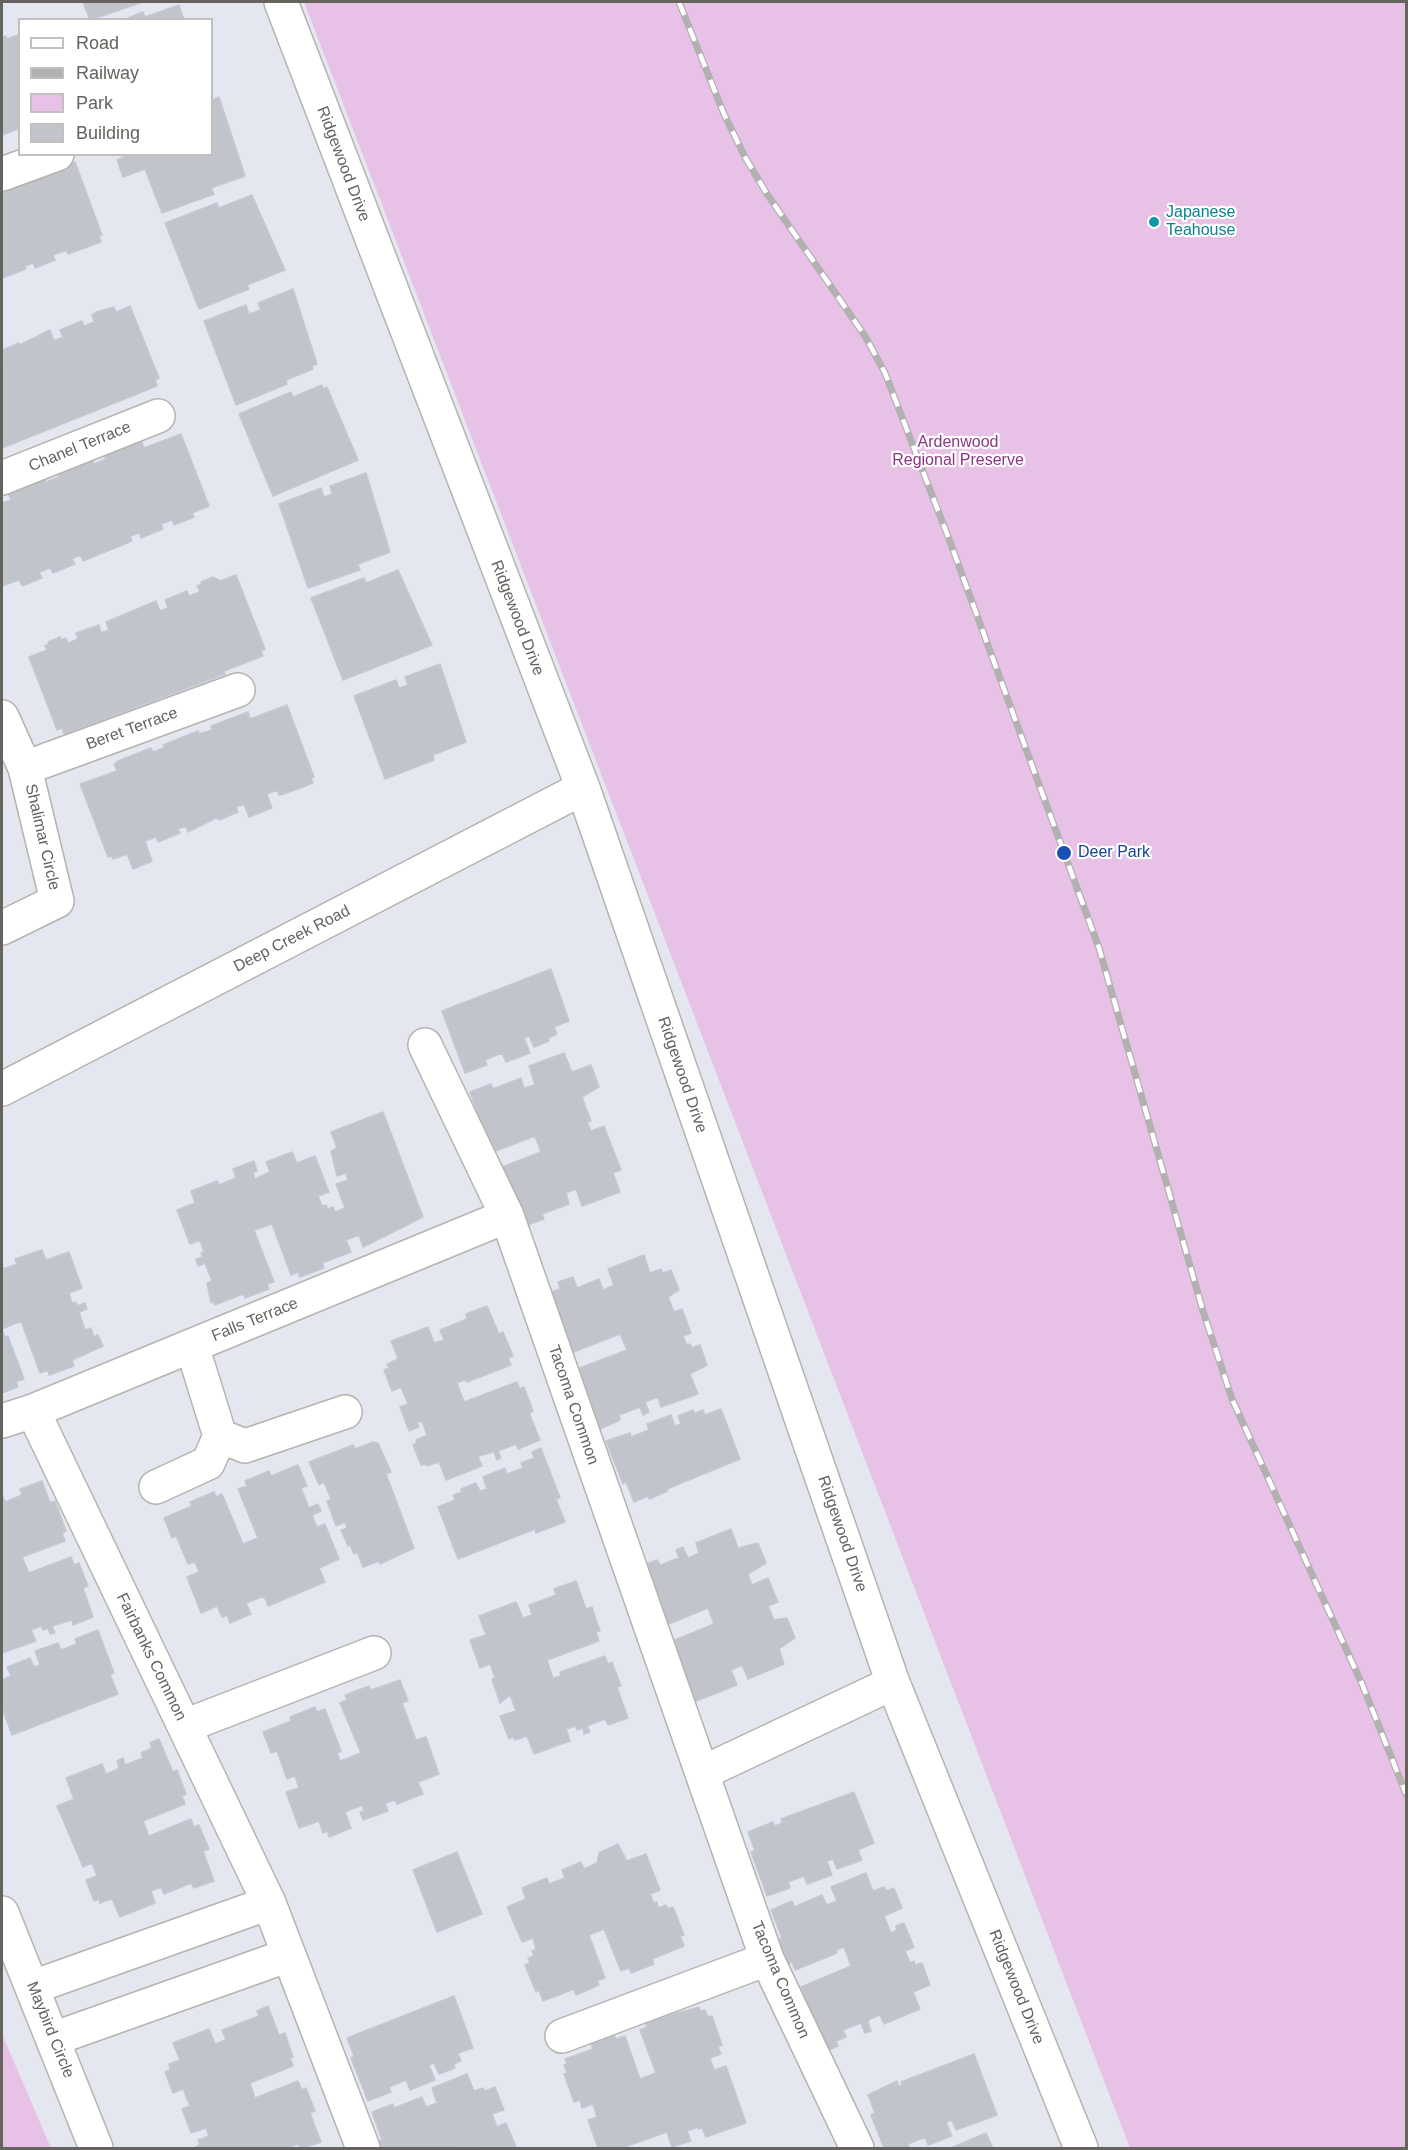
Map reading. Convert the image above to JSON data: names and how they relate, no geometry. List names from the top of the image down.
{
  "streets": {
    "street": [
      "Ridgewood Drive",
      "Chanel Terrace",
      "Beret Terrace",
      "Shalimar Circle",
      "Deep Creek Road",
      "Falls Terrace",
      "Tacoma Common",
      "Fairbanks Common",
      "Maybird Circle"
    ]
  },
  "crossings": [
    ["Ridgewood Drive", "Deep Creek Road"],
    ["Beret Terrace", "Shalimar Circle"],
    ["Falls Terrace", "Tacoma Common"],
    ["Falls Terrace", "Fairbanks Common"]
  ],
  "parks": ["Ardenwood Regional Preserve"],
  "places": ["Japanese Teahouse", "Deer Park"],
  "legend": [
    "Road",
    "Railway",
    "Park",
    "Building"
  ]
}
